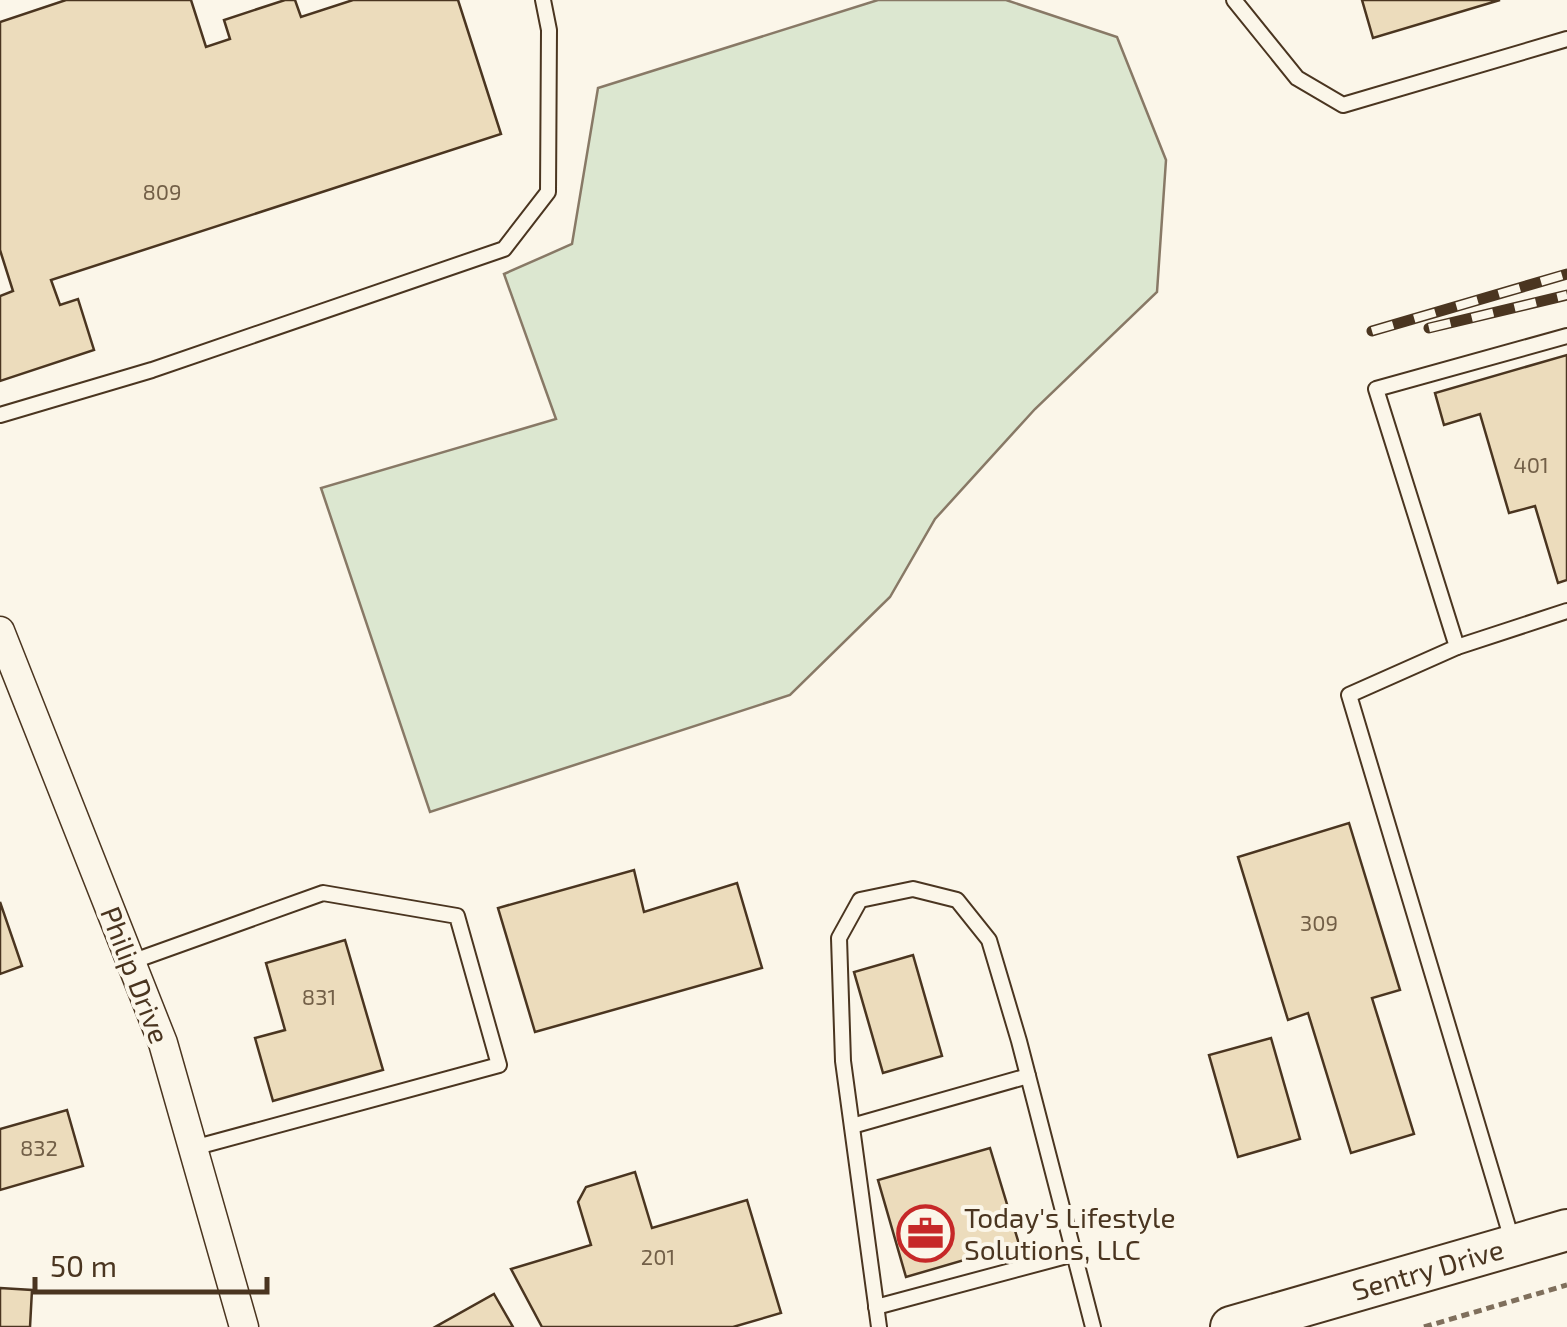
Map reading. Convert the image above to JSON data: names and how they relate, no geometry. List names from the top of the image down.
{
  "streets": {
    "street": ["Philip Drive", "Sentry Drive"]
  },
  "places": {
    "office": ["Today's Lifestyle Solutions, LLC"]
  },
  "house_numbers": [
    "809",
    "401",
    "309",
    "831",
    "832",
    "201"
  ],
  "scale_bar": "50 m"
}
